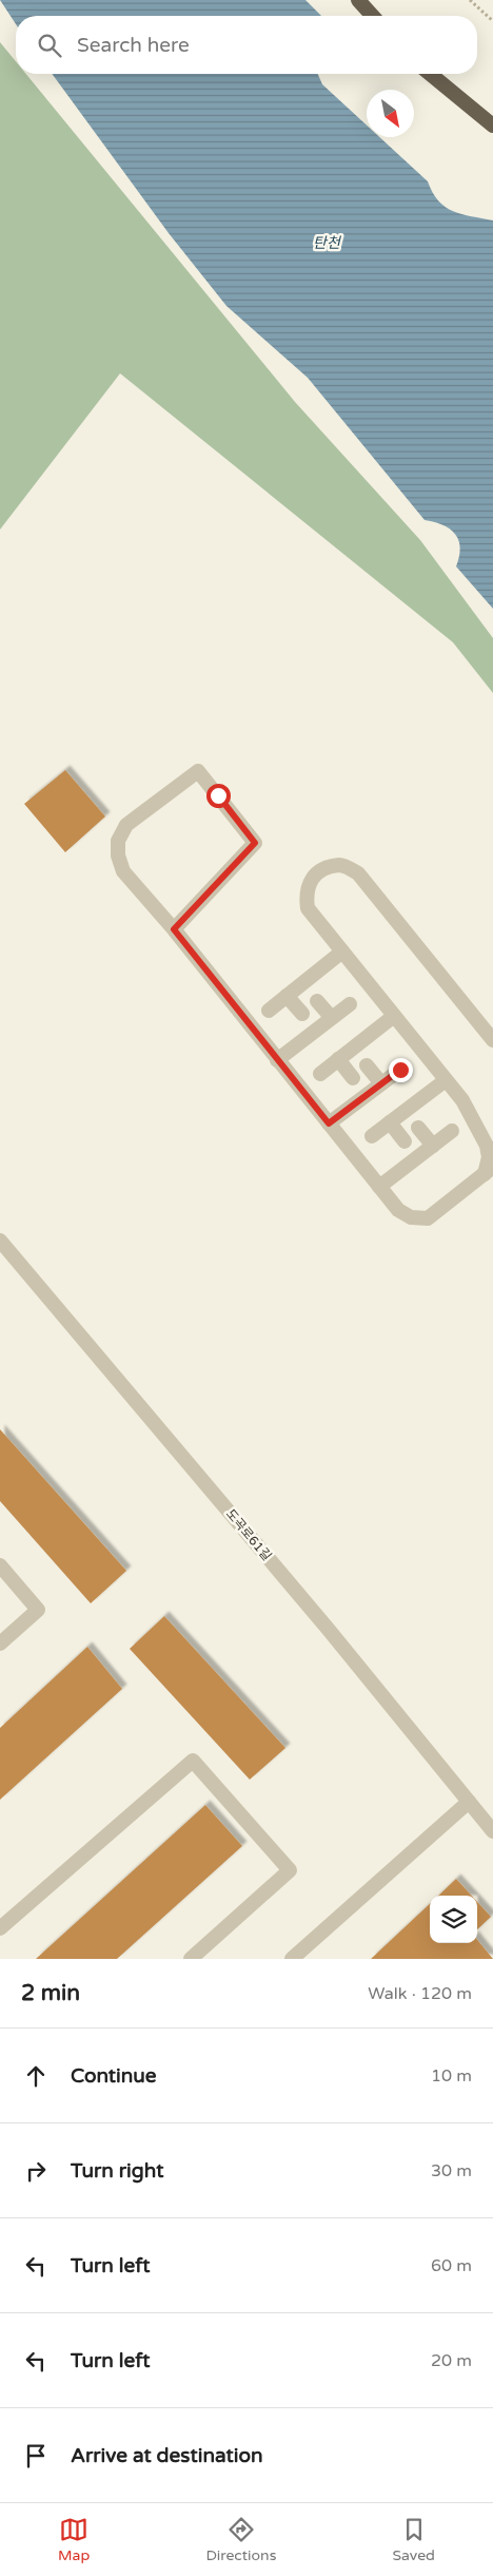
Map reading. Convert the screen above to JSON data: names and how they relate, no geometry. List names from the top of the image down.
{
  "streets": {
    "street": ["도곡로61길"]
  },
  "water": ["탄천"],
  "north": "bottom right",
  "page": {
    "search": "Search here",
    "heading": ["2 min", "Walk · 120 m"],
    "list": [
      ["Continue", "10 m"],
      ["Turn right", "30 m"],
      ["Turn left", "60 m"],
      ["Turn left", "20 m"],
      "Arrive at destination"
    ],
    "nav": ["Map", "Directions", "Saved"]
  }
}
